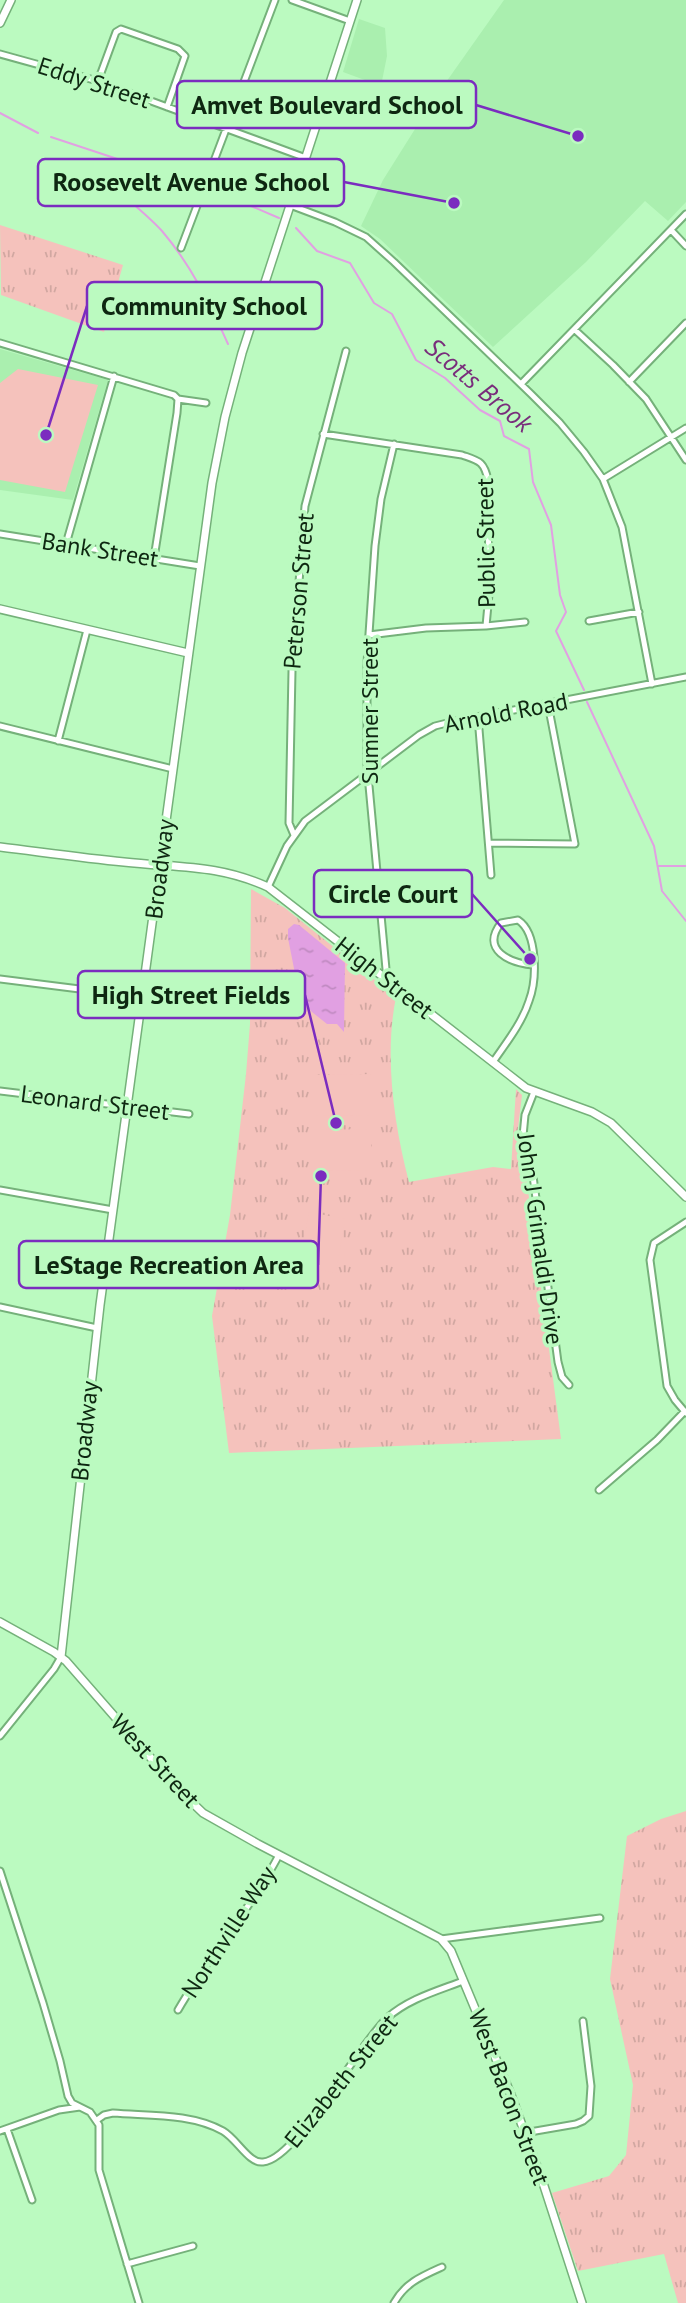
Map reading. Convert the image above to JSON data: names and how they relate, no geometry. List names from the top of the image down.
{
  "streets": {
    "street": [
      "Eddy Street",
      "Public Street",
      "Bank Street",
      "Peterson Street",
      "Sumner Street",
      "Arnold Road",
      "Broadway",
      "High Street",
      "Leonard Street",
      "John J Grimaldi Drive",
      "West Street",
      "Northville Way",
      "Elizabeth Street",
      "West Bacon Street"
    ]
  },
  "crossings": [
    ["Eddy Street", "Broadway"],
    ["Public Street", "Sumner Street"],
    ["Bank Street", "Broadway"],
    ["Peterson Street", "Arnold Road"],
    ["Sumner Street", "Arnold Road"],
    ["Sumner Street", "High Street"],
    ["Arnold Road", "High Street"],
    ["Broadway", "High Street"],
    ["Broadway", "Leonard Street"],
    ["Broadway", "West Street"],
    ["High Street", "John J Grimaldi Drive"],
    ["West Street", "Northville Way"],
    ["West Street", "West Bacon Street"],
    ["Elizabeth Street", "West Bacon Street"]
  ],
  "water": ["Scotts Brook"],
  "places": [
    "Amvet Boulevard School",
    "Roosevelt Avenue School",
    "Community School",
    "Circle Court",
    "High Street Fields",
    "LeStage Recreation Area"
  ]
}
